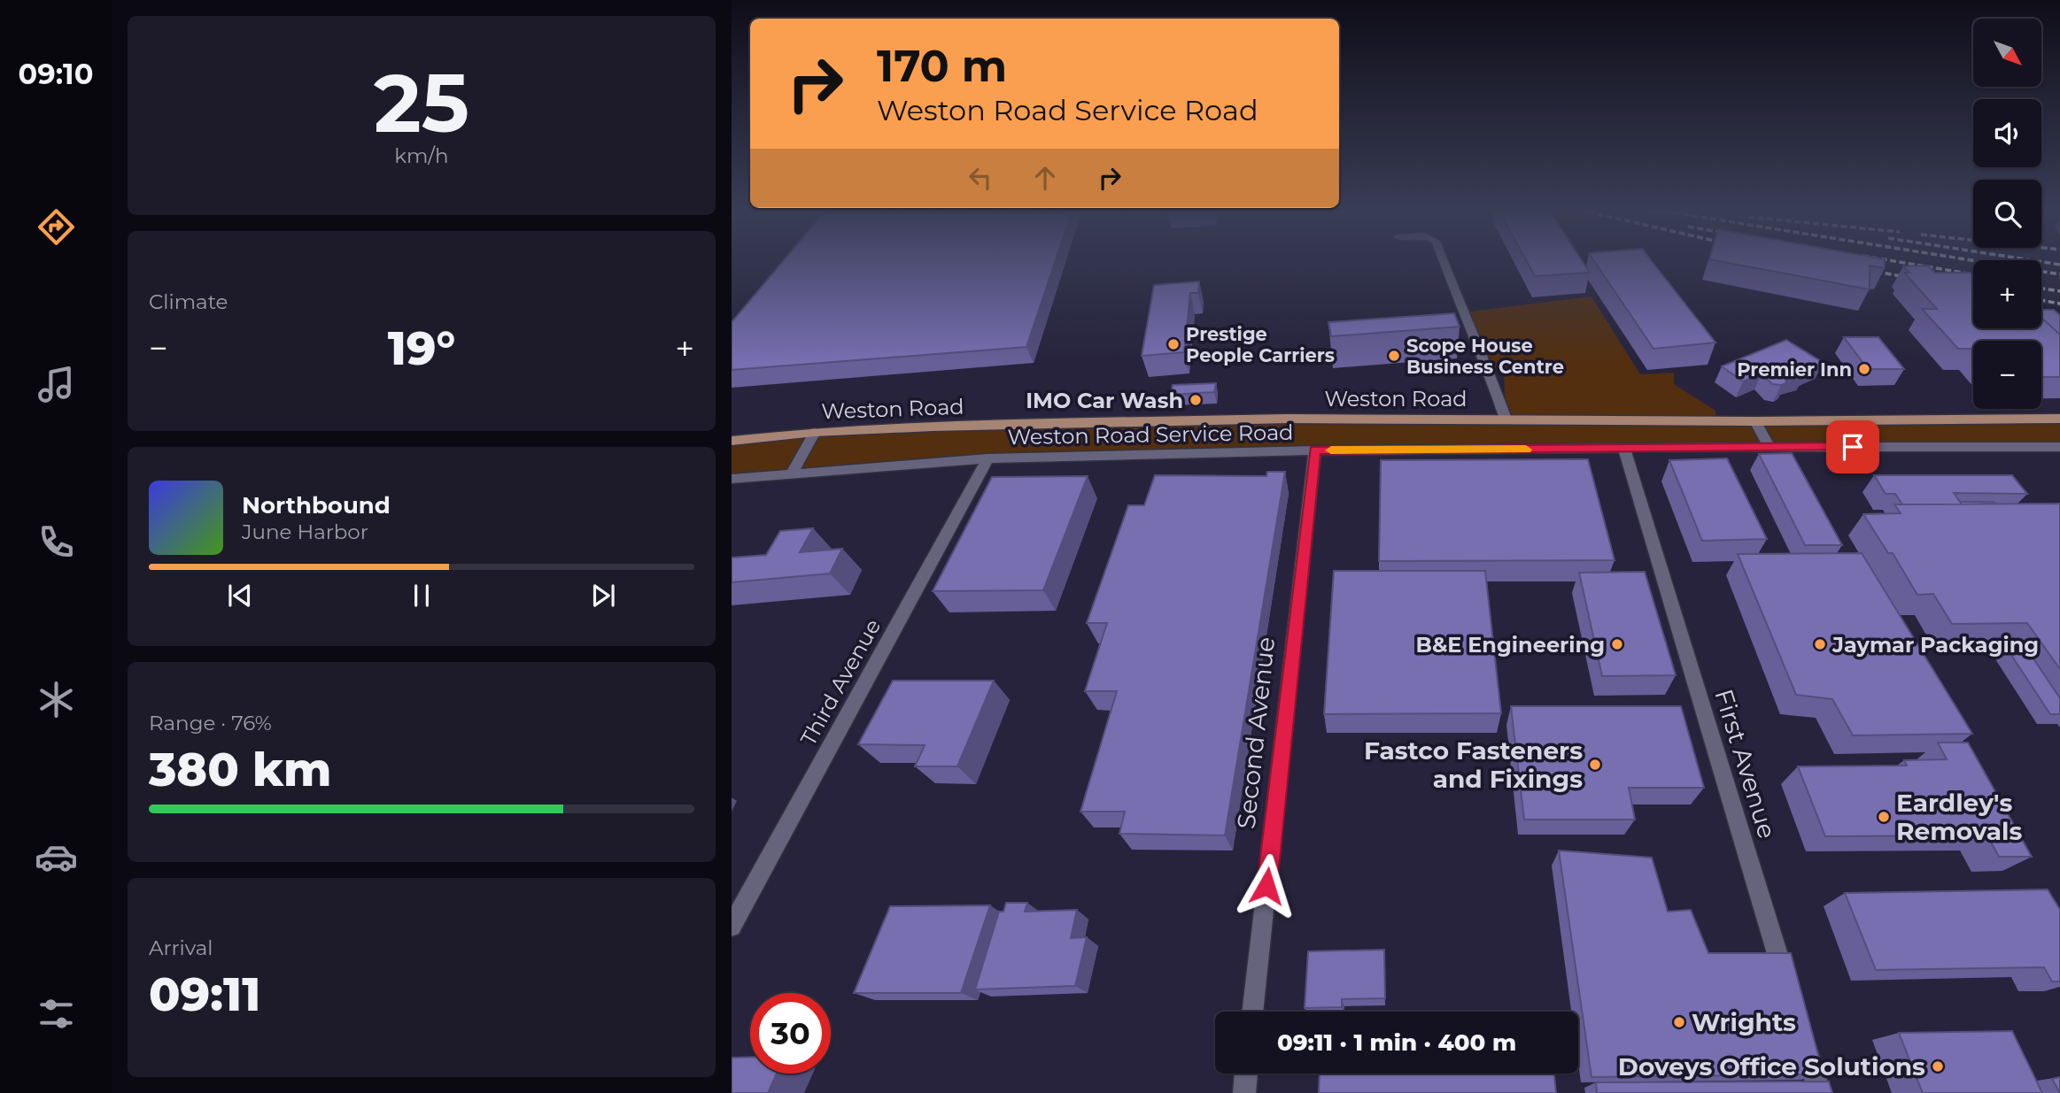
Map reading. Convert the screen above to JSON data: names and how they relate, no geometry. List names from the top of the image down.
{
  "streets": {
    "main road": ["Weston Road"],
    "street": [
      "Weston Road Service Road",
      "Third Avenue",
      "Second Avenue",
      "First Avenue"
    ]
  },
  "crossings": [
    ["Weston Road Service Road", "Third Avenue"],
    ["Weston Road Service Road", "Second Avenue"],
    ["Weston Road Service Road", "First Avenue"]
  ],
  "places": [
    "Prestige People Carriers",
    "Scope House Business Centre",
    "Premier Inn",
    "IMO Car Wash",
    "B&E Engineering",
    "Jaymar Packaging",
    "Fastco Fasteners and Fixings",
    "Eardley's Removals",
    "Wrights",
    "Doveys Office Solutions"
  ],
  "north": "bottom right",
  "page": {
    "tabs": "09:10",
    "tile": [
      ["25", "km/h"],
      "Climate",
      ["Range · 76%", "380 km"],
      ["Arrival", "09:11"]
    ],
    "map_buttons": ["+", "−"],
    "turn": ["170 m", "Weston Road Service Road"],
    "heat": ["−", "19°", "+"],
    "song": ["Northbound", "June Harbor"],
    "limit": "30",
    "trip": "09:11 · 1 min · 400 m"
  }
}
